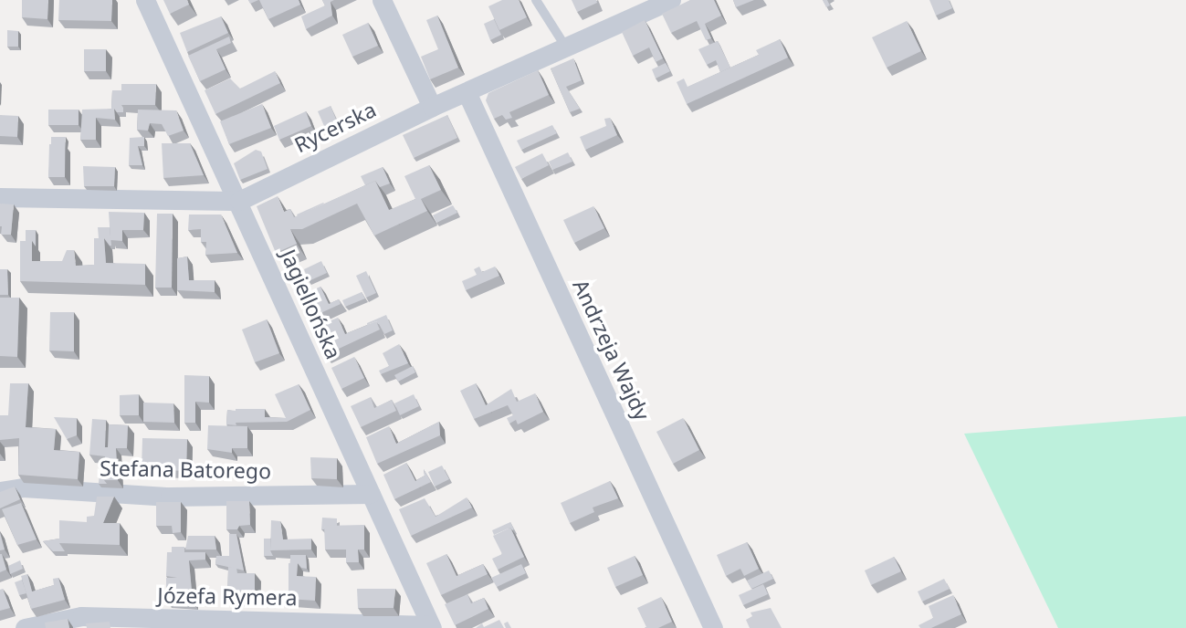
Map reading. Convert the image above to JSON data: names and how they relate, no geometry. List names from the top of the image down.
{
  "streets": {
    "street": [
      "Rycerska",
      "Jagiellońska",
      "Andrzeja Wajdy",
      "Stefana Batorego",
      "Józefa Rymera"
    ]
  },
  "crossings": [
    ["Rycerska", "Jagiellońska"],
    ["Rycerska", "Andrzeja Wajdy"],
    ["Jagiellońska", "Stefana Batorego"],
    ["Jagiellońska", "Józefa Rymera"]
  ]
}
